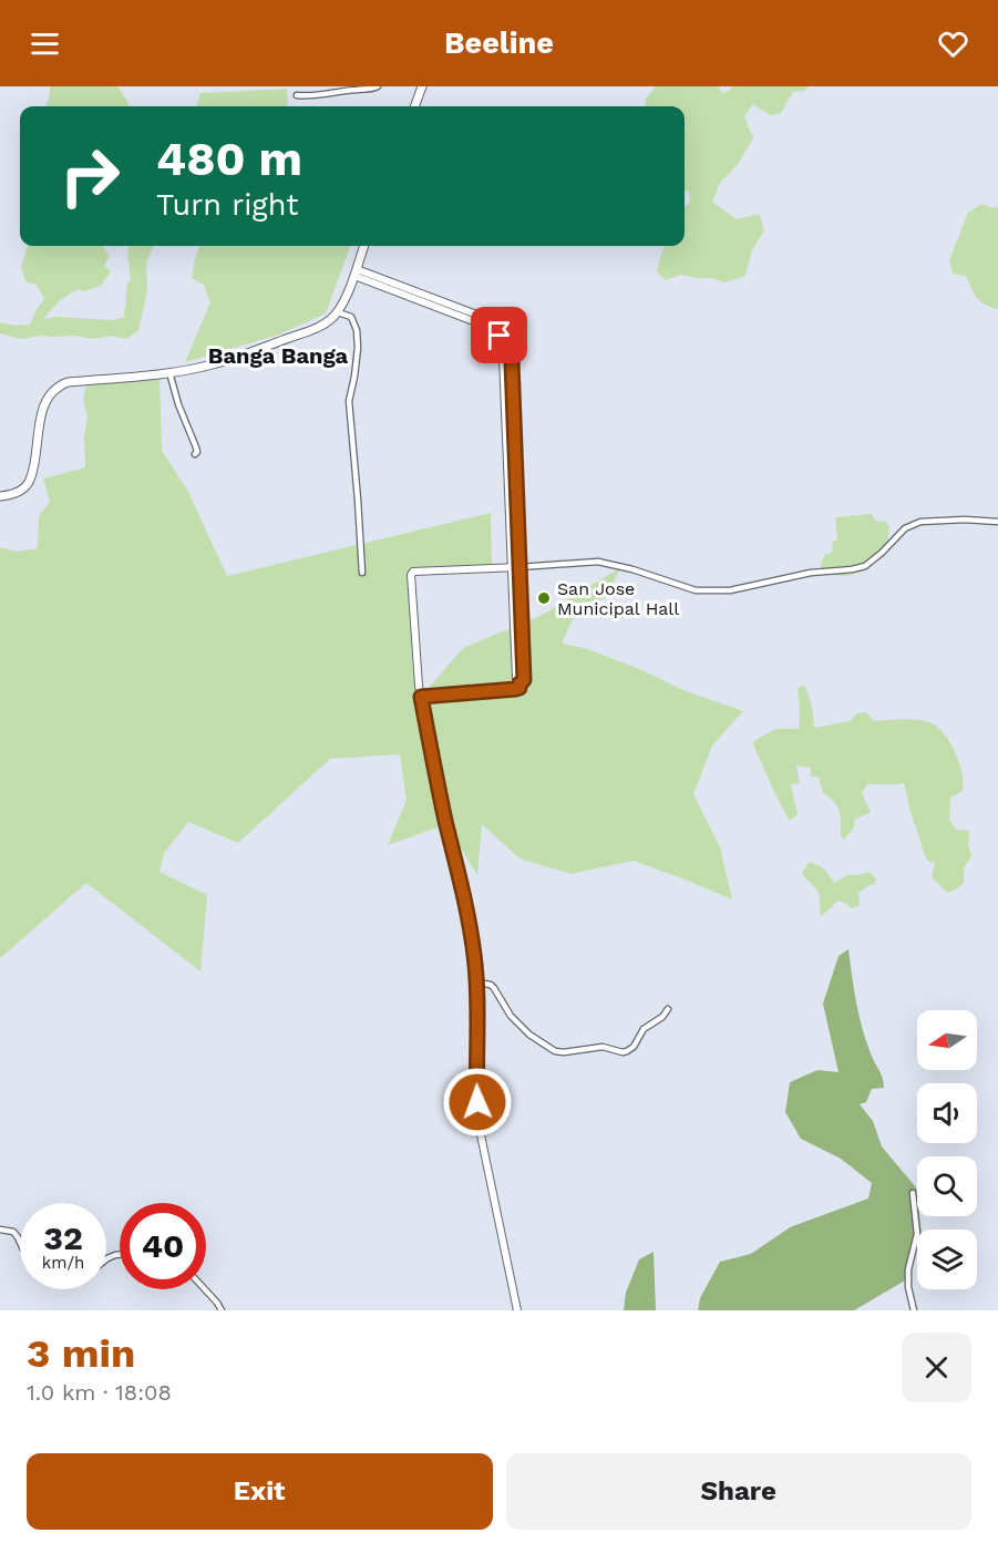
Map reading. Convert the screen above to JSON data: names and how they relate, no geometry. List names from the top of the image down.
{
  "districts": ["Banga Banga"],
  "places": ["San Jose Municipal Hall"],
  "north": "left",
  "page": {
    "header": "Beeline",
    "turn": ["480 m", "Turn right"],
    "speed": "32 km/h",
    "limit": "40",
    "heading": ["3 min", "1.0 km · 18:08"],
    "buttons": ["Exit", "Share"]
  }
}
